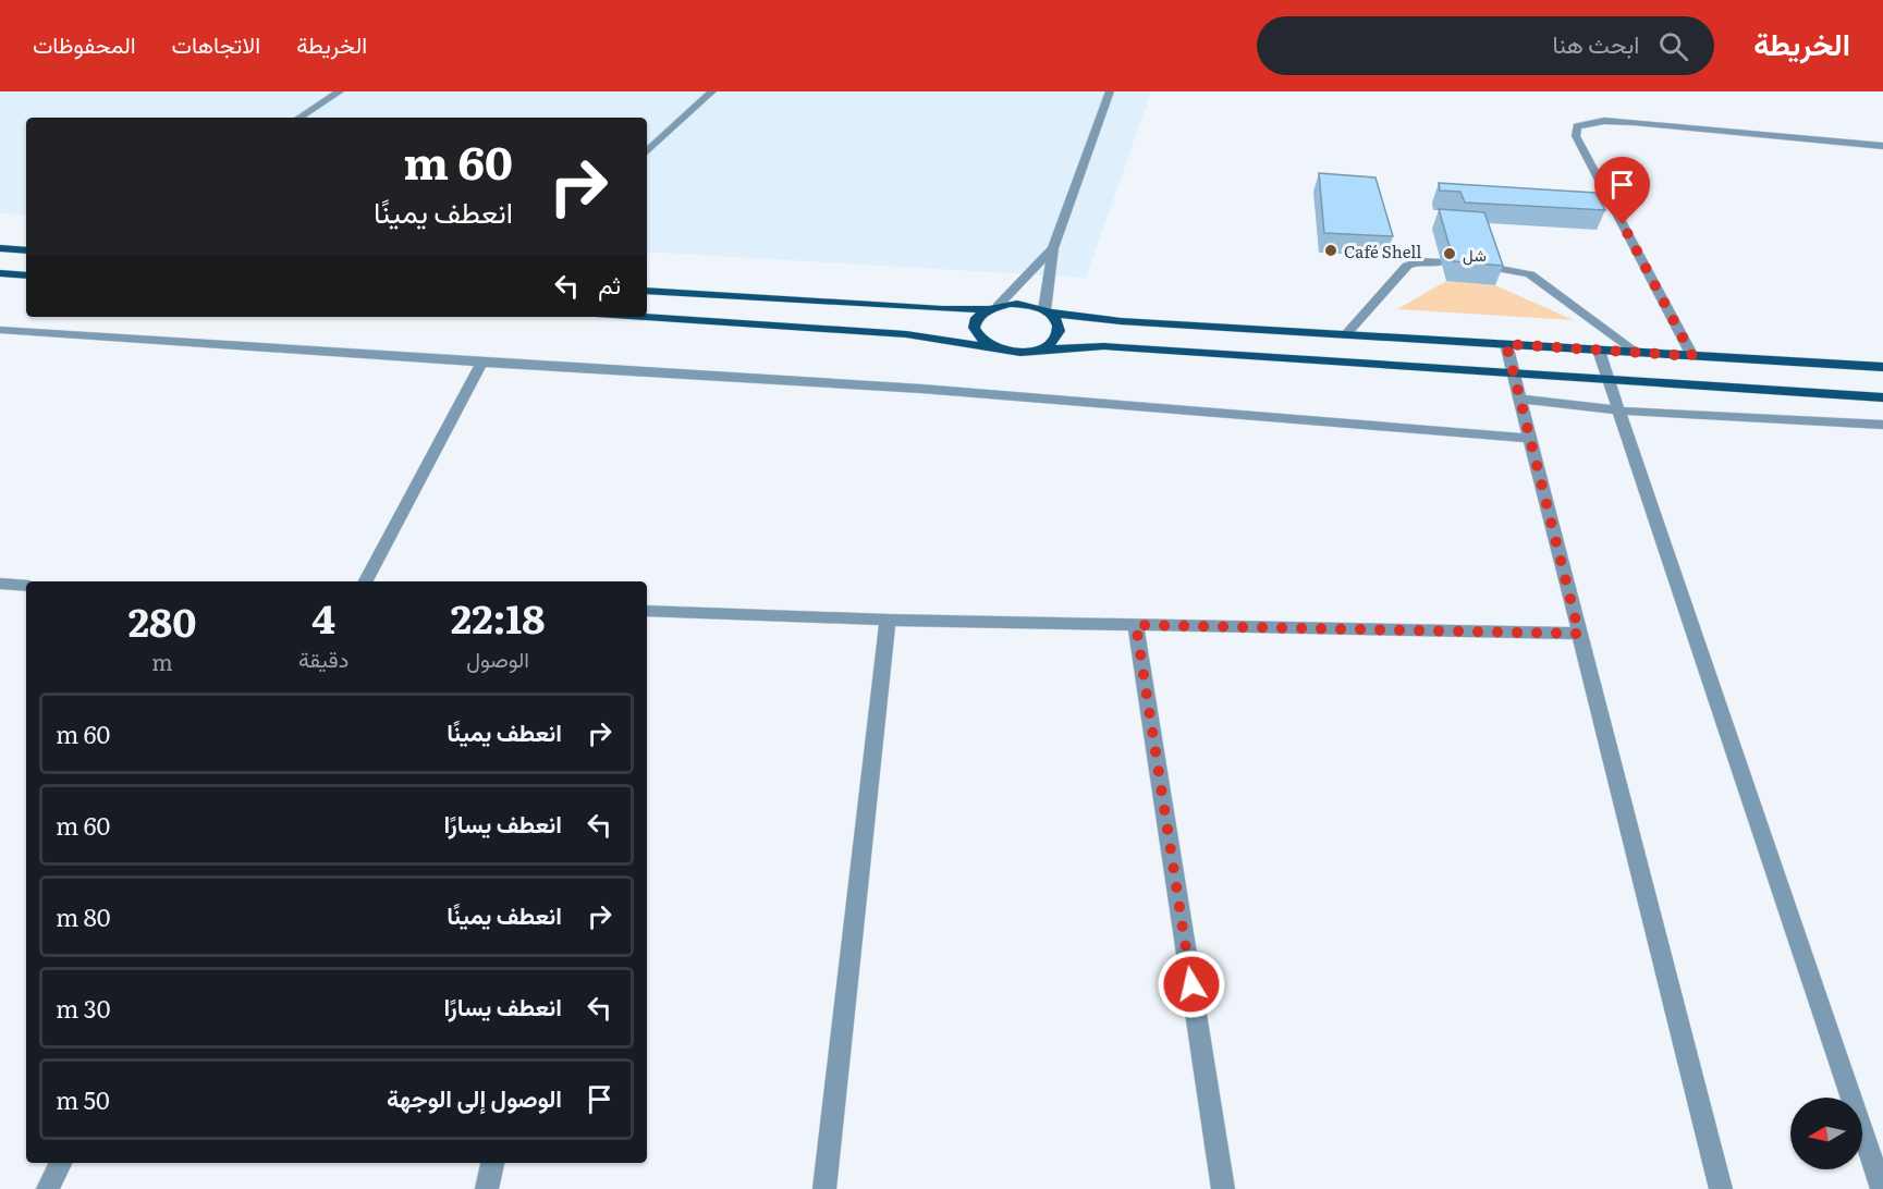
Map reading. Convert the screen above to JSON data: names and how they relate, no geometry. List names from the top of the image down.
{
  "places": ["Café Shell", "شل"],
  "north": "left",
  "page": {
    "header": "الخريطة",
    "search": "ابحث هنا",
    "nav": ["الخريطة", "الاتجاهات", "المحفوظات"],
    "turn": ["60 m", "انعطف يمينًا"],
    "then": "ثم",
    "eta": [
      "22:18",
      "الوصول",
      "4",
      "دقيقة",
      "280",
      "m"
    ],
    "list": [
      {
        "name": "انعطف يمينًا",
        "value": "60 m"
      },
      {
        "name": "انعطف يسارًا",
        "value": "60 m"
      },
      {
        "name": "انعطف يمينًا",
        "value": "80 m"
      },
      {
        "name": "انعطف يسارًا",
        "value": "30 m"
      },
      {
        "name": "الوصول إلى الوجهة",
        "value": "50 m"
      }
    ]
  }
}
